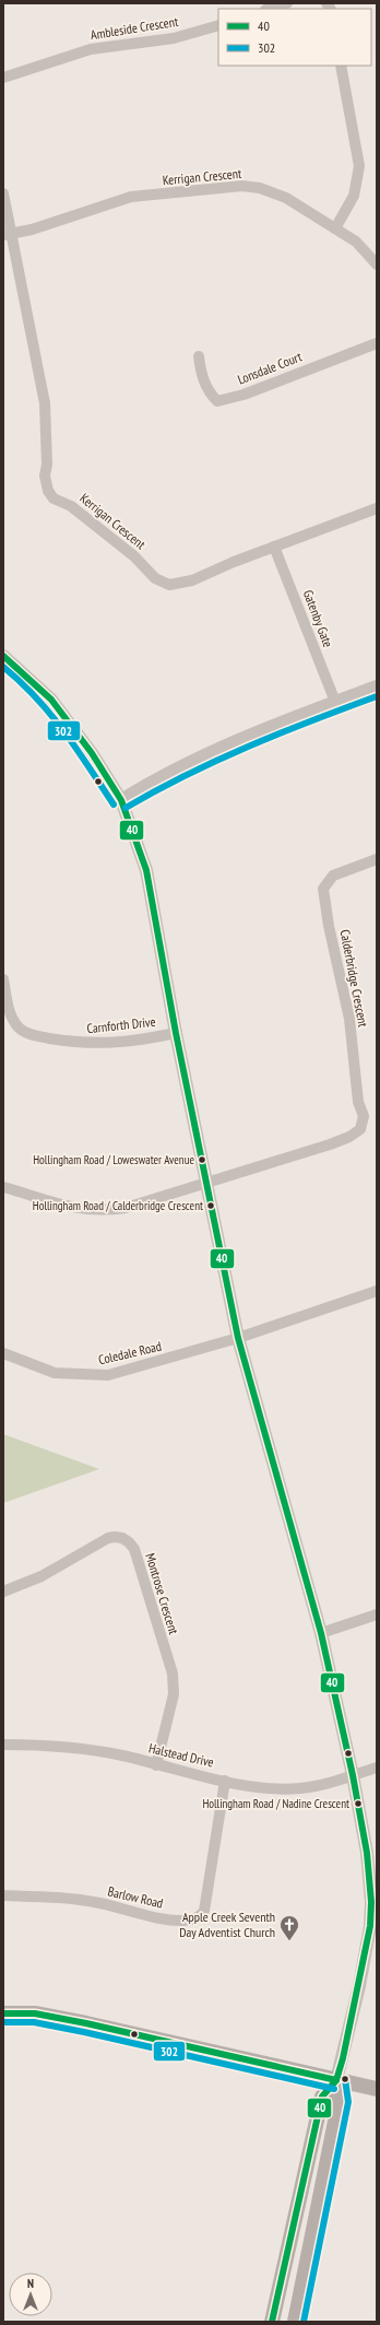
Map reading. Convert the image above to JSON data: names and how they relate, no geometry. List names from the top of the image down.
{
  "streets": {
    "street": [
      "Ambleside Crescent",
      "Kerrigan Crescent",
      "Lonsdale Court",
      "Gatenby Gate",
      "Calderbridge Crescent",
      "Carnforth Drive",
      "Coledale Road",
      "Montrose Crescent",
      "Halstead Drive",
      "Barlow Road"
    ]
  },
  "crossings": [
    ["Kerrigan Crescent", "Gatenby Gate"],
    ["Montrose Crescent", "Halstead Drive"],
    ["Halstead Drive", "Barlow Road"]
  ],
  "places": {
    "other": ["Hollingham Road / Loweswater Avenue", "Hollingham Road / Calderbridge Crescent", "Hollingham Road / Nadine Crescent"],
    "church": ["Apple Creek Seventh Day Adventist Church"]
  },
  "lines": ["transit line 40", "transit line 302"],
  "legend": ["40", "302"],
  "north": "top"
}
